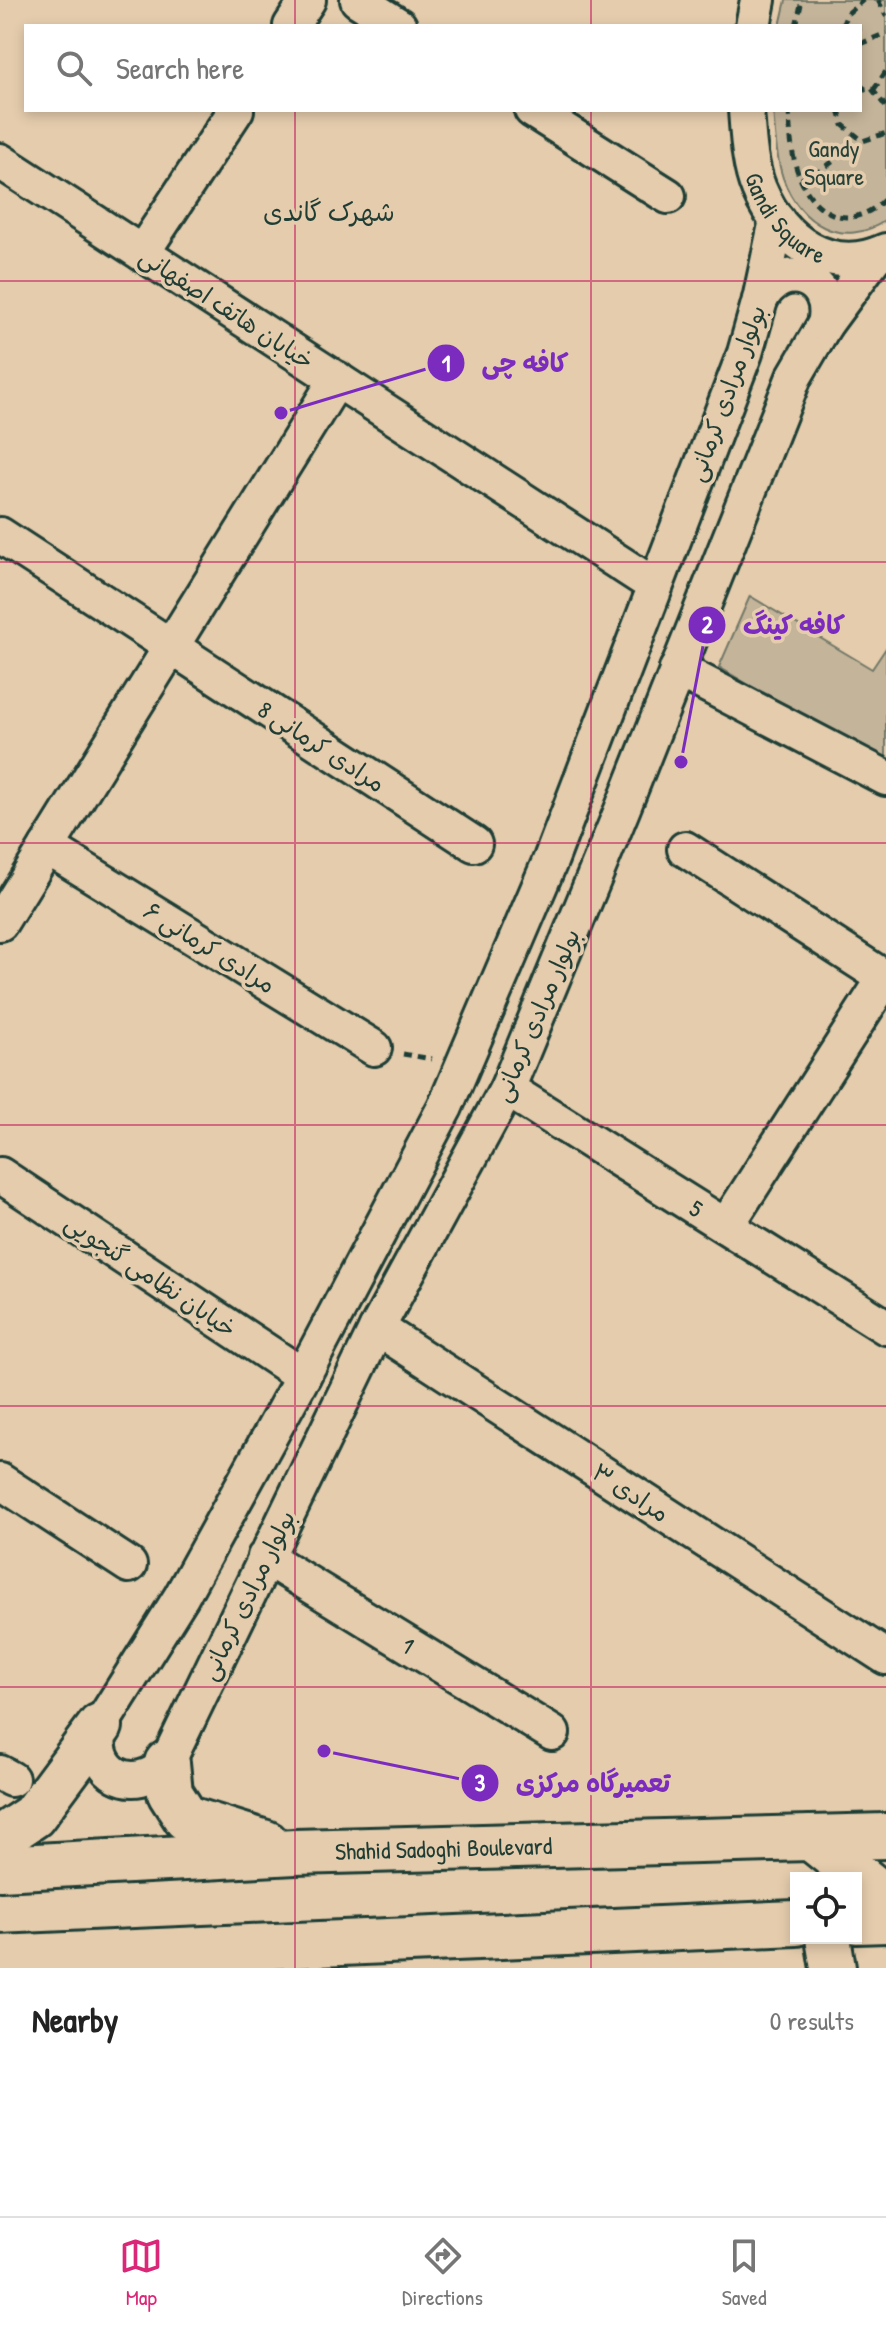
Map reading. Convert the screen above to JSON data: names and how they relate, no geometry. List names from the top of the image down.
{
  "streets": {
    "main road": ["Shahid Sadoghi Boulevard"],
    "street": [
      "Gandi Square",
      "خیابان هاتف اصفهانی",
      "بولوار مرادی کرمانی",
      "مرادی کرمانی 8",
      "مرادی کرمانی ۶",
      "5",
      "خیابان نظامی گنجویی",
      "مرادی ۳",
      "1"
    ]
  },
  "crossings": [
    ["Gandi Square", "بولوار مرادی کرمانی"],
    ["خیابان هاتف اصفهانی", "بولوار مرادی کرمانی"],
    ["بولوار مرادی کرمانی", "5"],
    ["بولوار مرادی کرمانی", "خیابان نظامی گنجویی"],
    ["بولوار مرادی کرمانی", "مرادی ۳"],
    ["بولوار مرادی کرمانی", "1"]
  ],
  "districts": ["شهرک گاندی"],
  "parks": ["Gandy Square"],
  "places": ["کافه چی", "کافه کینگ", "تعمیرگاه مرکزی"],
  "page": {
    "search": "Search here",
    "heading": ["Nearby", "0 results"],
    "nav": ["Map", "Directions", "Saved"]
  }
}
